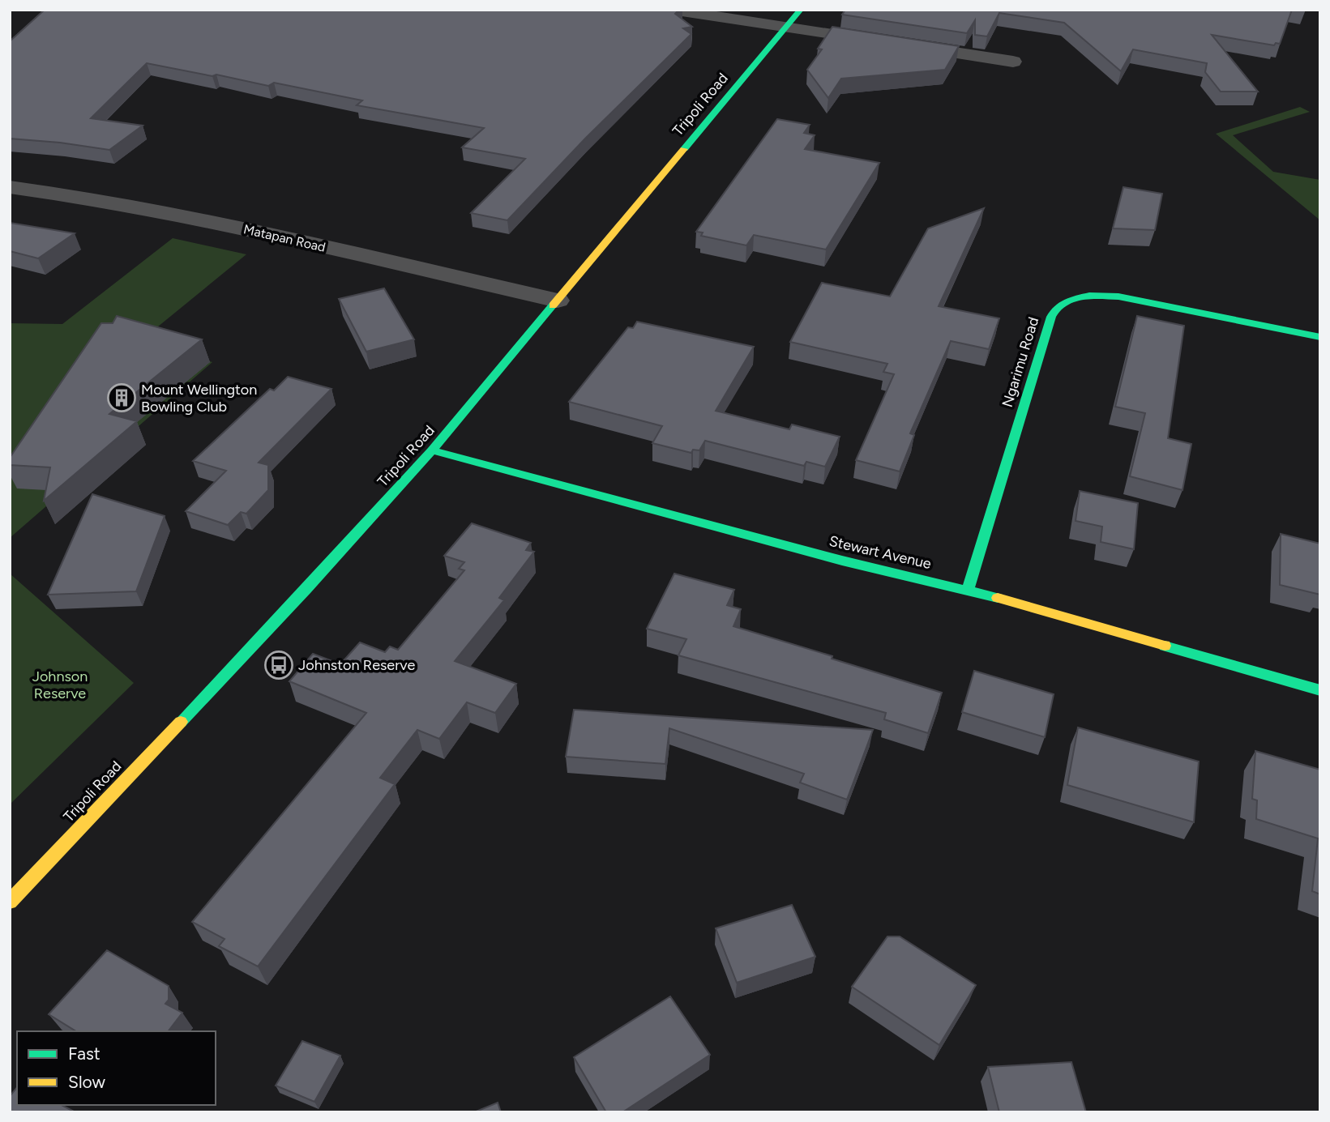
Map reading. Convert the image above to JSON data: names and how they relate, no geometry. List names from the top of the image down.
{
  "streets": {
    "street": [
      "Tripoli Road",
      "Matapan Road",
      "Ngarimu Road",
      "Stewart Avenue"
    ]
  },
  "crossings": [
    ["Tripoli Road", "Matapan Road"],
    ["Tripoli Road", "Stewart Avenue"],
    ["Ngarimu Road", "Stewart Avenue"]
  ],
  "parks": ["Johnson Reserve"],
  "places": {
    "building": ["Mount Wellington Bowling Club"],
    "bus stop": ["Johnston Reserve"]
  },
  "legend": ["Fast", "Slow"]
}
